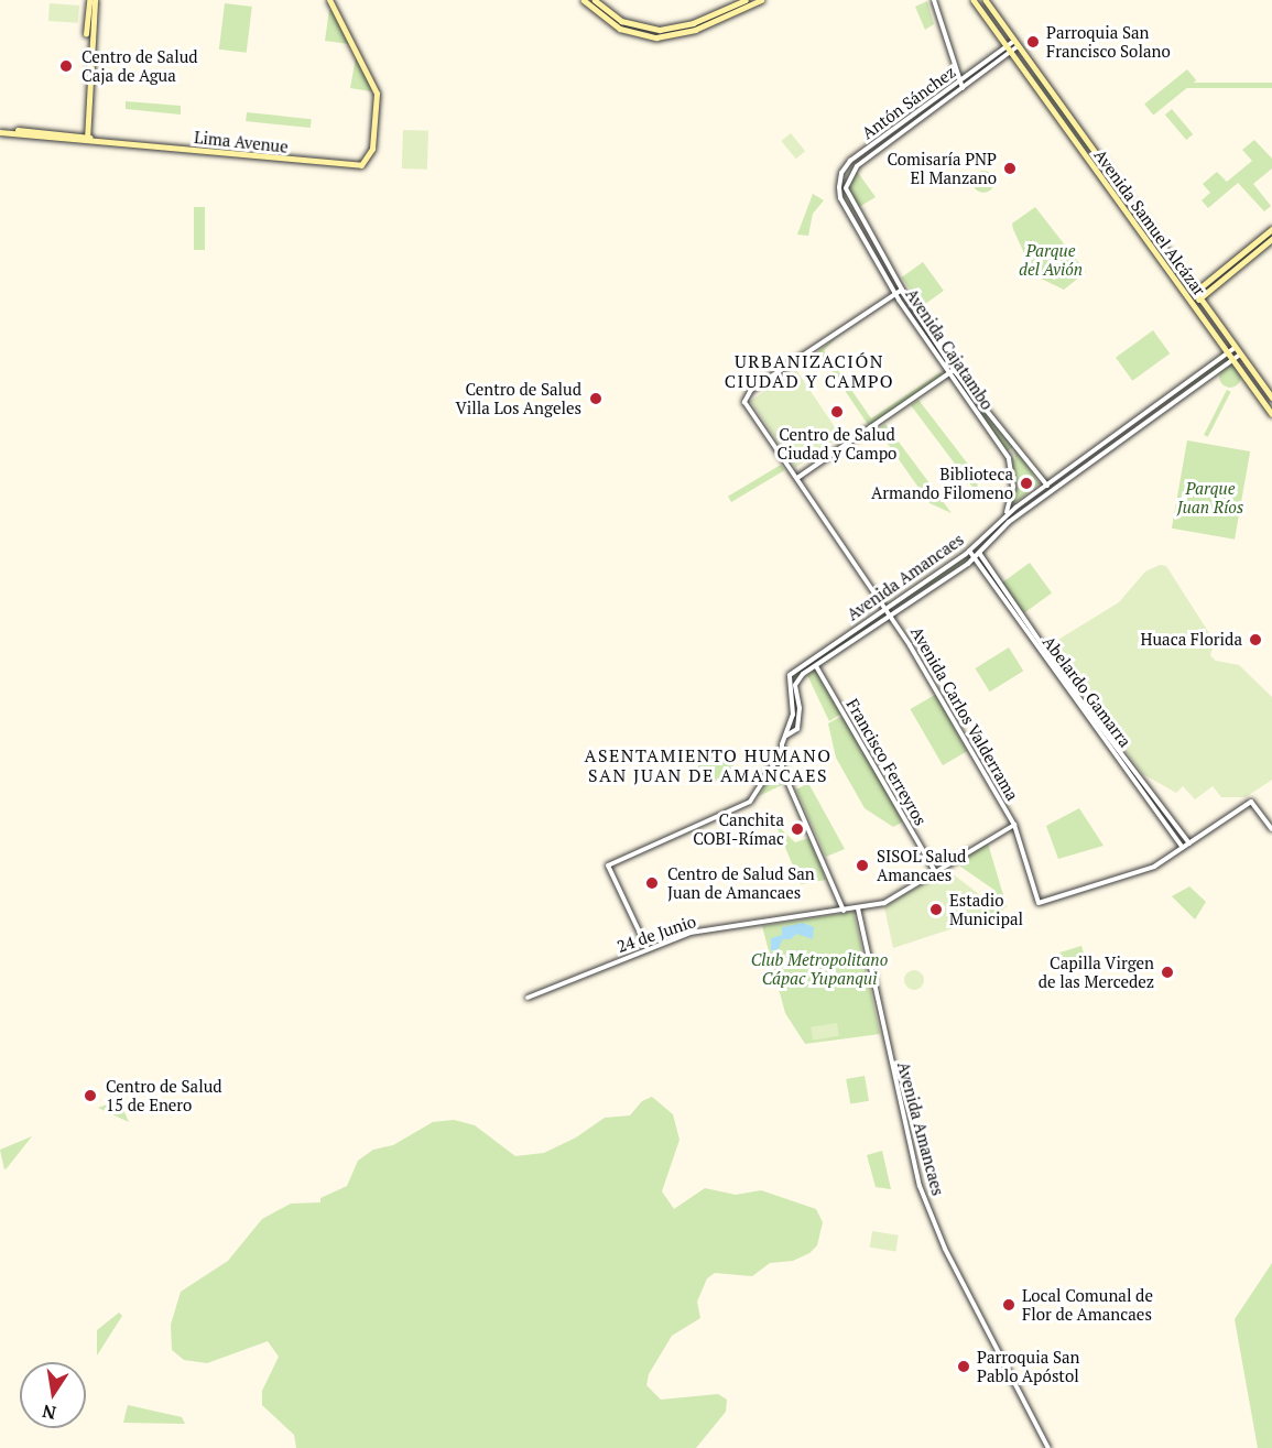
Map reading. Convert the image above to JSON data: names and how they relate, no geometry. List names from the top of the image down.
{
  "streets": {
    "main road": ["Lima Avenue", "Avenida Samuel Alcázar"],
    "street": [
      "Antón Sánchez",
      "Avenida Cajatambo",
      "Avenida Amancaes",
      "Abelardo Gamarra",
      "Avenida Carlos Valderrama",
      "Francisco Ferreyros",
      "24 de Junio"
    ]
  },
  "crossings": [
    ["Antón Sánchez", "Avenida Samuel Alcázar"],
    ["Antón Sánchez", "Avenida Cajatambo"],
    ["Avenida Samuel Alcázar", "Avenida Amancaes"],
    ["Avenida Cajatambo", "Avenida Amancaes"],
    ["Avenida Cajatambo", "Avenida Carlos Valderrama"],
    ["Avenida Amancaes", "Abelardo Gamarra"],
    ["Avenida Amancaes", "Avenida Carlos Valderrama"],
    ["Avenida Amancaes", "Francisco Ferreyros"],
    ["Avenida Amancaes", "24 de Junio"],
    ["Abelardo Gamarra", "Avenida Carlos Valderrama"],
    ["Avenida Carlos Valderrama", "24 de Junio"],
    ["Francisco Ferreyros", "24 de Junio"]
  ],
  "districts": ["URBANIZACIÓN CIUDAD Y CAMPO", "ASENTAMIENTO HUMANO SAN JUAN DE AMANCAES"],
  "parks": ["Parque del Avión", "Parque Juan Ríos", "Club Metropolitano Cápac Yupanqui"],
  "places": [
    "Parroquia San Francisco Solano",
    "Centro de Salud Caja de Agua",
    "Comisaría PNP El Manzano",
    "Centro de Salud Villa Los Angeles",
    "Centro de Salud Ciudad y Campo",
    "Biblioteca Armando Filomeno",
    "Huaca Florida",
    "Canchita COBI-Rímac",
    "SISOL Salud Amancaes",
    "Centro de Salud San Juan de Amancaes",
    "Estadio Municipal",
    "Capilla Virgen de las Mercedez",
    "Centro de Salud 15 de Enero",
    "Local Comunal de Flor de Amancaes",
    "Parroquia San Pablo Apóstol"
  ],
  "north": "bottom"
}
